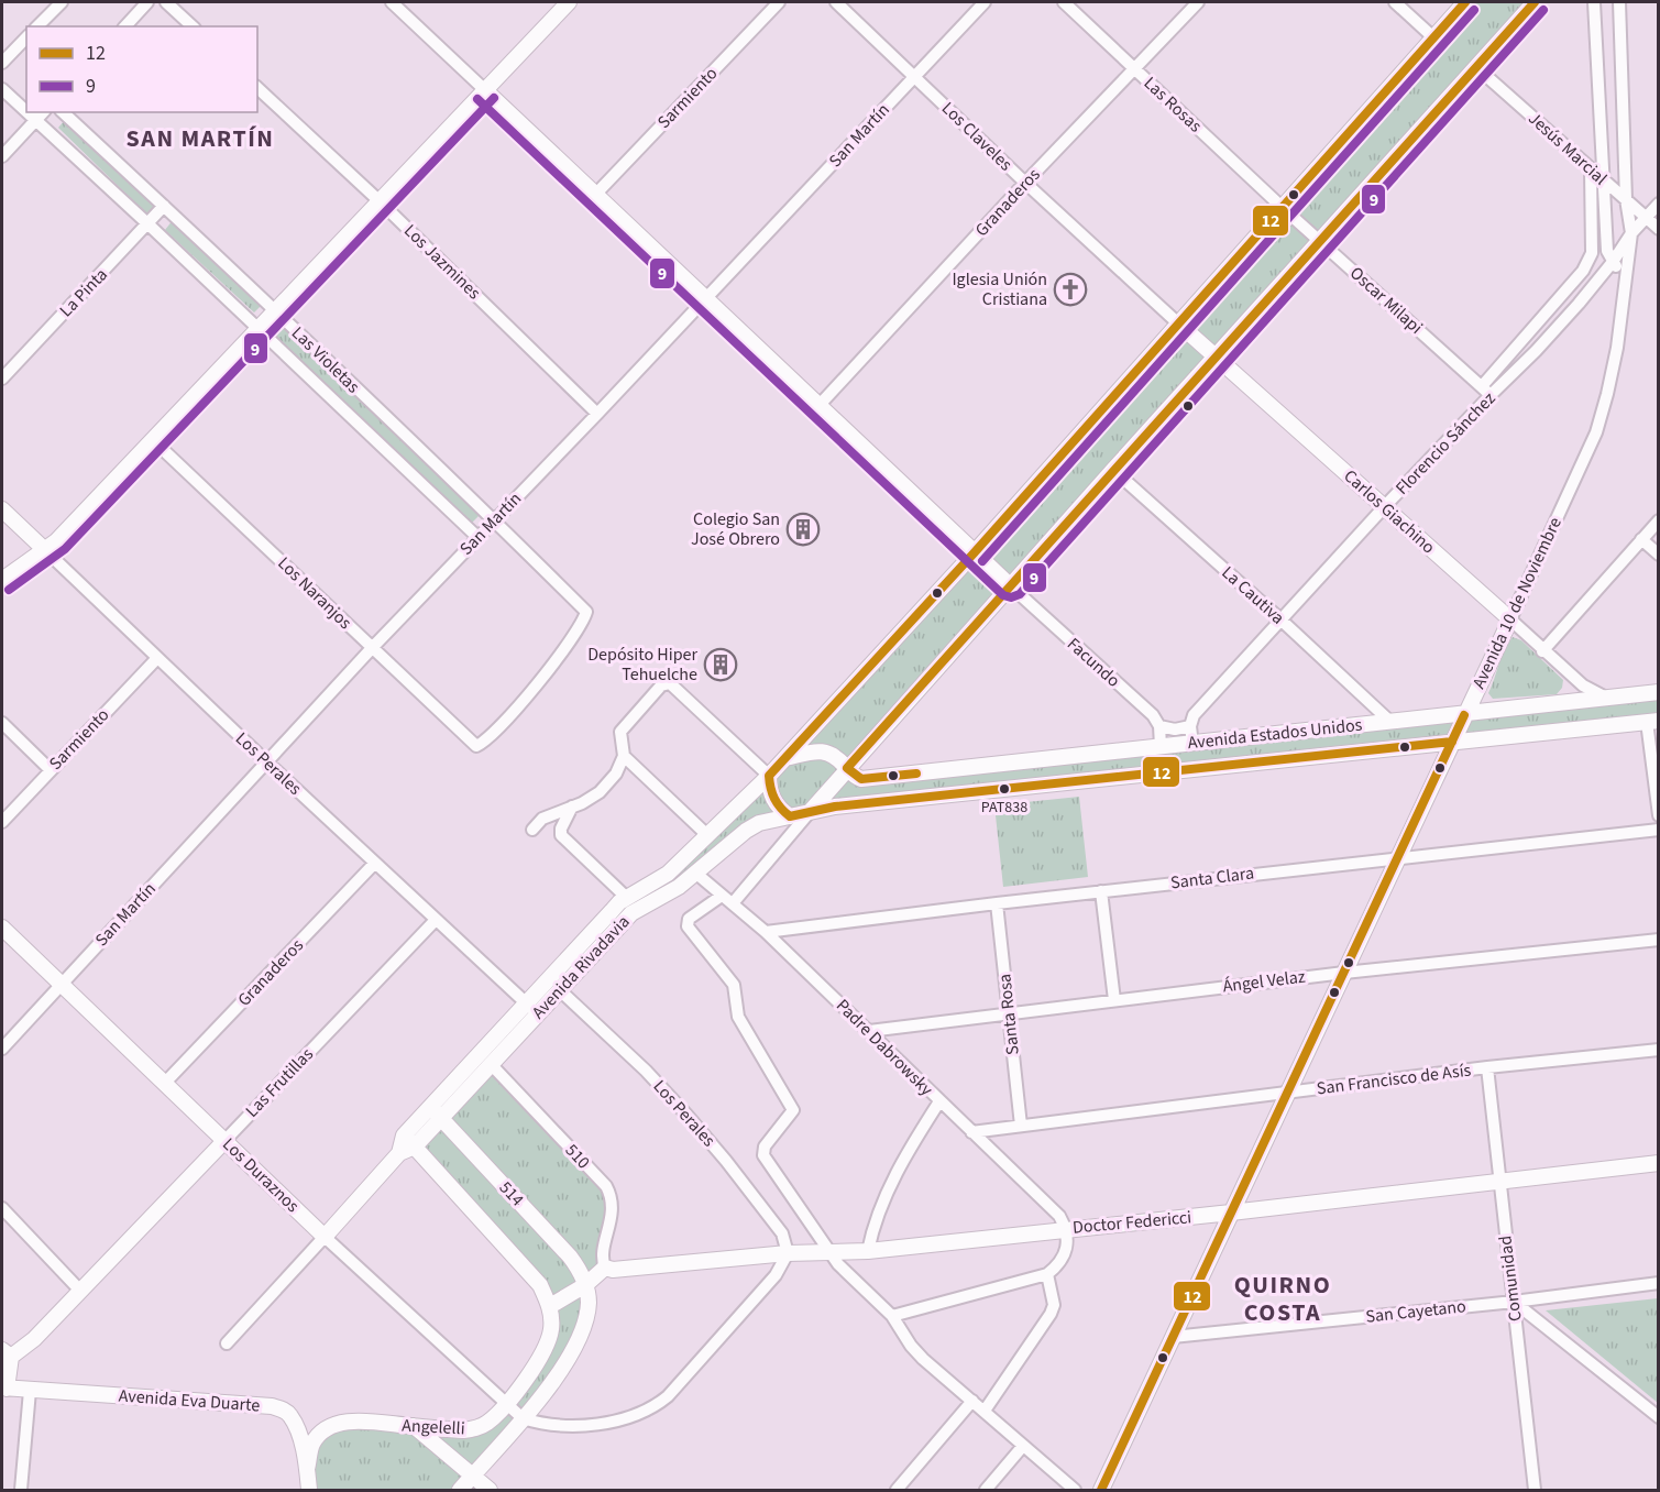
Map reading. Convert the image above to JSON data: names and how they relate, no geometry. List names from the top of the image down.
{
  "streets": {
    "main road": [
      "Carlos Giachino",
      "Avenida 10 de Noviembre",
      "Avenida Estados Unidos",
      "Los Perales",
      "Avenida Rivadavia",
      "Las Frutillas",
      "Los Duraznos",
      "514",
      "Doctor Federicci",
      "Avenida Eva Duarte",
      "Angelelli"
    ],
    "street": [
      "Sarmiento",
      "Las Rosas",
      "San Martín",
      "Los Claveles",
      "Jesús Marcial",
      "Granaderos",
      "Los Jazmines",
      "La Pinta",
      "Oscar Milapi",
      "Las Violetas",
      "Florencio Sánchez",
      "Los Naranjos",
      "La Cautiva",
      "Facundo",
      "Santa Clara",
      "Ángel Velaz",
      "Santa Rosa",
      "Padre Dabrowsky",
      "San Francisco de Asís",
      "510",
      "Comunidad",
      "San Cayetano"
    ]
  },
  "crossings": [
    ["Sarmiento", "Los Perales"],
    ["Las Rosas", "Granaderos"],
    ["Las Rosas", "Oscar Milapi"],
    ["Las Rosas", "Avenida Rivadavia"],
    ["San Martín", "Los Claveles"],
    ["San Martín", "Los Jazmines"],
    ["San Martín", "Las Violetas"],
    ["San Martín", "Los Naranjos"],
    ["San Martín", "Los Perales"],
    ["San Martín", "Los Duraznos"],
    ["Los Claveles", "Granaderos"],
    ["Los Claveles", "Carlos Giachino"],
    ["Los Claveles", "Avenida Rivadavia"],
    ["Jesús Marcial", "Florencio Sánchez"],
    ["Jesús Marcial", "Avenida 10 de Noviembre"],
    ["Granaderos", "Los Perales"],
    ["Granaderos", "Los Duraznos"],
    ["La Pinta", "Las Violetas"],
    ["Oscar Milapi", "Florencio Sánchez"],
    ["Oscar Milapi", "Avenida Rivadavia"],
    ["Las Violetas", "Los Naranjos"],
    ["Florencio Sánchez", "Carlos Giachino"],
    ["Florencio Sánchez", "La Cautiva"],
    ["Florencio Sánchez", "Avenida 10 de Noviembre"],
    ["Carlos Giachino", "Avenida 10 de Noviembre"],
    ["Carlos Giachino", "Avenida Estados Unidos"],
    ["Carlos Giachino", "Avenida Rivadavia"],
    ["La Cautiva", "Avenida Estados Unidos"],
    ["Avenida 10 de Noviembre", "Avenida Estados Unidos"],
    ["Avenida 10 de Noviembre", "Santa Clara"],
    ["Avenida 10 de Noviembre", "Ángel Velaz"],
    ["Avenida 10 de Noviembre", "San Francisco de Asís"],
    ["Avenida 10 de Noviembre", "Doctor Federicci"],
    ["Avenida 10 de Noviembre", "San Cayetano"],
    ["Avenida Estados Unidos", "Avenida Rivadavia"],
    ["Los Perales", "Avenida Rivadavia"],
    ["Los Perales", "Las Frutillas"],
    ["Los Perales", "Doctor Federicci"],
    ["Santa Clara", "Santa Rosa"],
    ["Santa Clara", "Padre Dabrowsky"],
    ["Avenida Rivadavia", "Padre Dabrowsky"],
    ["Avenida Rivadavia", "510"],
    ["Avenida Rivadavia", "Los Duraznos"],
    ["Avenida Rivadavia", "514"],
    ["Ángel Velaz", "Santa Rosa"],
    ["Ángel Velaz", "Padre Dabrowsky"],
    ["Santa Rosa", "San Francisco de Asís"],
    ["Padre Dabrowsky", "San Francisco de Asís"],
    ["Padre Dabrowsky", "Doctor Federicci"],
    ["San Francisco de Asís", "Comunidad"],
    ["Las Frutillas", "Los Duraznos"],
    ["510", "Doctor Federicci"],
    ["Los Duraznos", "Angelelli"],
    ["Doctor Federicci", "Comunidad"],
    ["Comunidad", "San Cayetano"],
    ["Avenida Eva Duarte", "Angelelli"]
  ],
  "districts": ["SAN MARTÍN", "QUIRNO COSTA"],
  "places": {
    "church": ["Iglesia Unión Cristiana"],
    "building": ["Colegio San José Obrero", "Depósito Hiper Tehuelche"],
    "other": ["PAT838"]
  },
  "lines": ["transit line 12", "transit line 9"],
  "legend": ["12", "9"]
}
